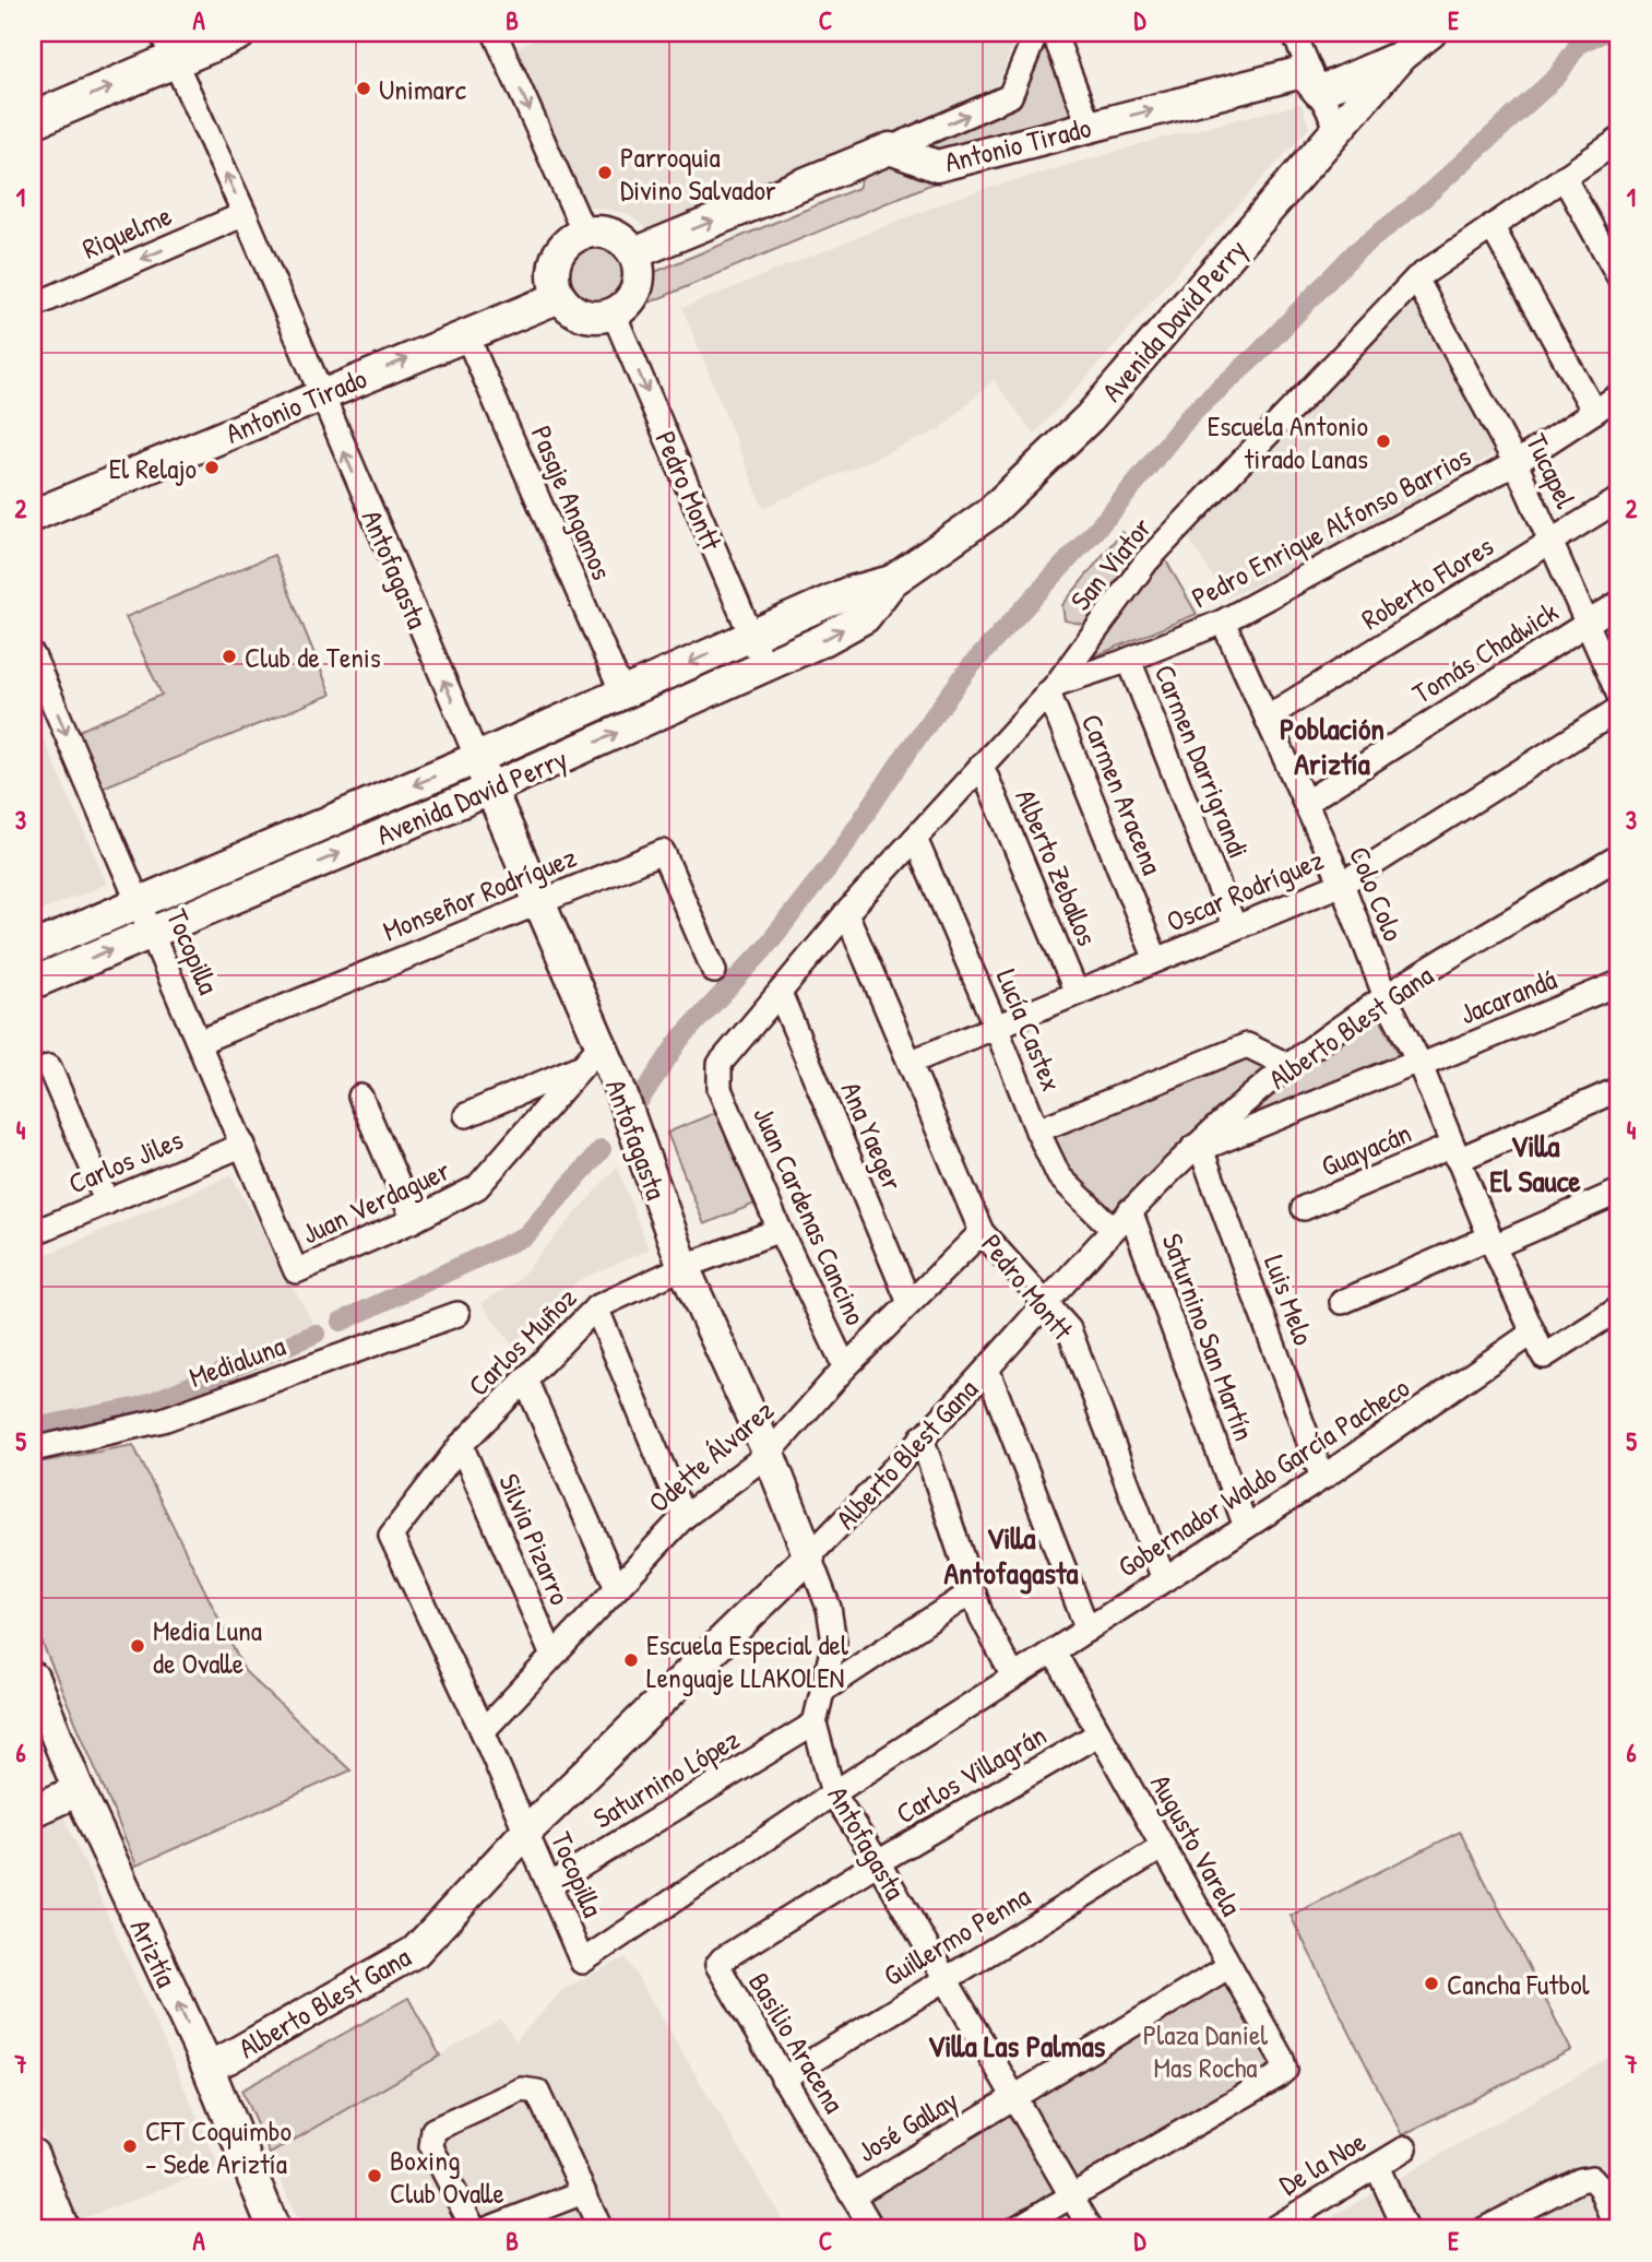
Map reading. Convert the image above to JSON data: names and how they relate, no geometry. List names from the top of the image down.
{
  "streets": {
    "main road": [
      "Antonio Tirado",
      "Avenida David Perry",
      "Antofagasta",
      "Alberto Blest Gana",
      "Ariztía"
    ],
    "street": [
      "Riquelme",
      "Tucapel",
      "Pedro Montt",
      "Pasaje Angamos",
      "Pedro Enrique Alfonso Barrios",
      "San Viator",
      "Roberto Flores",
      "Tomás Chadwick",
      "Carmen Darrigrandi",
      "Carmen Aracena",
      "Alberto Zeballos",
      "Oscar Rodríguez",
      "Monseñor Rodríguez",
      "Colo Colo",
      "Tocopilla",
      "Jacarandá",
      "Lucía Castex",
      "Ana Yaeger",
      "Guayacán",
      "Carlos Jiles",
      "Juan Verdaguer",
      "Juan Cardenas Cancino",
      "Luis Melo",
      "Saturnino San Martín",
      "Carlos Muñoz",
      "Medialuna",
      "Odette Álvarez",
      "Gobernador Waldo García Pacheco",
      "Silvia Pizarro",
      "Carlos Villagrán",
      "Saturnino López",
      "Augusto Varela",
      "Guillermo Penna",
      "Basilio Aracena",
      "José Gallay",
      "De la Noe"
    ]
  },
  "crossings": [
    ["Antonio Tirado", "Pedro Montt"],
    ["Antonio Tirado", "Pasaje Angamos"],
    ["Antonio Tirado", "Antofagasta"],
    ["Riquelme", "Antofagasta"],
    ["Avenida David Perry", "Pedro Montt"],
    ["Avenida David Perry", "Pasaje Angamos"],
    ["Avenida David Perry", "Antofagasta"],
    ["Avenida David Perry", "Tocopilla"],
    ["Tucapel", "Pedro Enrique Alfonso Barrios"],
    ["Tucapel", "San Viator"],
    ["Tucapel", "Roberto Flores"],
    ["Tucapel", "Tomás Chadwick"],
    ["Pedro Montt", "San Viator"],
    ["Pedro Montt", "Oscar Rodríguez"],
    ["Pedro Montt", "Alberto Blest Gana"],
    ["Pedro Montt", "Odette Álvarez"],
    ["Pedro Montt", "Gobernador Waldo García Pacheco"],
    ["Pedro Enrique Alfonso Barrios", "San Viator"],
    ["Pedro Enrique Alfonso Barrios", "Carmen Darrigrandi"],
    ["Pedro Enrique Alfonso Barrios", "Carmen Aracena"],
    ["Pedro Enrique Alfonso Barrios", "Colo Colo"],
    ["San Viator", "Carmen Aracena"],
    ["San Viator", "Alberto Zeballos"],
    ["San Viator", "Lucía Castex"],
    ["San Viator", "Ana Yaeger"],
    ["San Viator", "Juan Cardenas Cancino"],
    ["Antofagasta", "Monseñor Rodríguez"],
    ["Antofagasta", "Tocopilla"],
    ["Antofagasta", "Alberto Blest Gana"],
    ["Antofagasta", "Juan Verdaguer"],
    ["Antofagasta", "Carlos Muñoz"],
    ["Antofagasta", "Odette Álvarez"],
    ["Antofagasta", "Gobernador Waldo García Pacheco"],
    ["Antofagasta", "Carlos Villagrán"],
    ["Antofagasta", "Saturnino López"],
    ["Antofagasta", "Augusto Varela"],
    ["Antofagasta", "Guillermo Penna"],
    ["Antofagasta", "José Gallay"],
    ["Roberto Flores", "Colo Colo"],
    ["Tomás Chadwick", "Colo Colo"],
    ["Carmen Darrigrandi", "Oscar Rodríguez"],
    ["Carmen Aracena", "Oscar Rodríguez"],
    ["Alberto Zeballos", "Oscar Rodríguez"],
    ["Oscar Rodríguez", "Colo Colo"],
    ["Oscar Rodríguez", "Lucía Castex"],
    ["Monseñor Rodríguez", "Tocopilla"],
    ["Colo Colo", "Jacarandá"],
    ["Colo Colo", "Alberto Blest Gana"],
    ["Colo Colo", "Guayacán"],
    ["Colo Colo", "Gobernador Waldo García Pacheco"],
    ["Tocopilla", "Alberto Blest Gana"],
    ["Tocopilla", "Carlos Jiles"],
    ["Tocopilla", "Juan Verdaguer"],
    ["Tocopilla", "Carlos Muñoz"],
    ["Tocopilla", "Odette Álvarez"],
    ["Tocopilla", "Gobernador Waldo García Pacheco"],
    ["Tocopilla", "Saturnino López"],
    ["Jacarandá", "Alberto Blest Gana"],
    ["Jacarandá", "Luis Melo"],
    ["Alberto Blest Gana", "Lucía Castex"],
    ["Alberto Blest Gana", "Luis Melo"],
    ["Alberto Blest Gana", "Saturnino San Martín"],
    ["Alberto Blest Gana", "Ariztía"],
    ["Ana Yaeger", "Odette Álvarez"],
    ["Juan Cardenas Cancino", "Carlos Muñoz"],
    ["Juan Cardenas Cancino", "Odette Álvarez"],
    ["Luis Melo", "Gobernador Waldo García Pacheco"],
    ["Saturnino San Martín", "Gobernador Waldo García Pacheco"],
    ["Carlos Muñoz", "Silvia Pizarro"],
    ["Odette Álvarez", "Silvia Pizarro"],
    ["Gobernador Waldo García Pacheco", "Augusto Varela"],
    ["Carlos Villagrán", "Augusto Varela"],
    ["Carlos Villagrán", "Basilio Aracena"],
    ["Augusto Varela", "Guillermo Penna"],
    ["Augusto Varela", "José Gallay"],
    ["Guillermo Penna", "Basilio Aracena"],
    ["Basilio Aracena", "José Gallay"]
  ],
  "one_way": ["Antonio Tirado", "Riquelme", "Ariztía"],
  "districts": [
    "Población Ariztía",
    "Villa El Sauce",
    "Villa Antofagasta",
    "Villa Las Palmas"
  ],
  "parks": ["Plaza Daniel Mas Rocha"],
  "places": [
    "Unimarc",
    "Parroquia Divino Salvador",
    "Escuela Antonio tirado Lanas",
    "El Relajo",
    "Club de Tenis",
    "Media Luna de Ovalle",
    "Escuela Especial del Lenguaje LLAKOLEN",
    "Cancha Futbol",
    "CFT Coquimbo - Sede Ariztía",
    "Boxing Club Ovalle"
  ],
  "grid": {
    "columns": [
      "A",
      "B",
      "C",
      "D",
      "E"
    ],
    "rows": [
      "1",
      "2",
      "3",
      "4",
      "5",
      "6",
      "7"
    ]
  }
}
